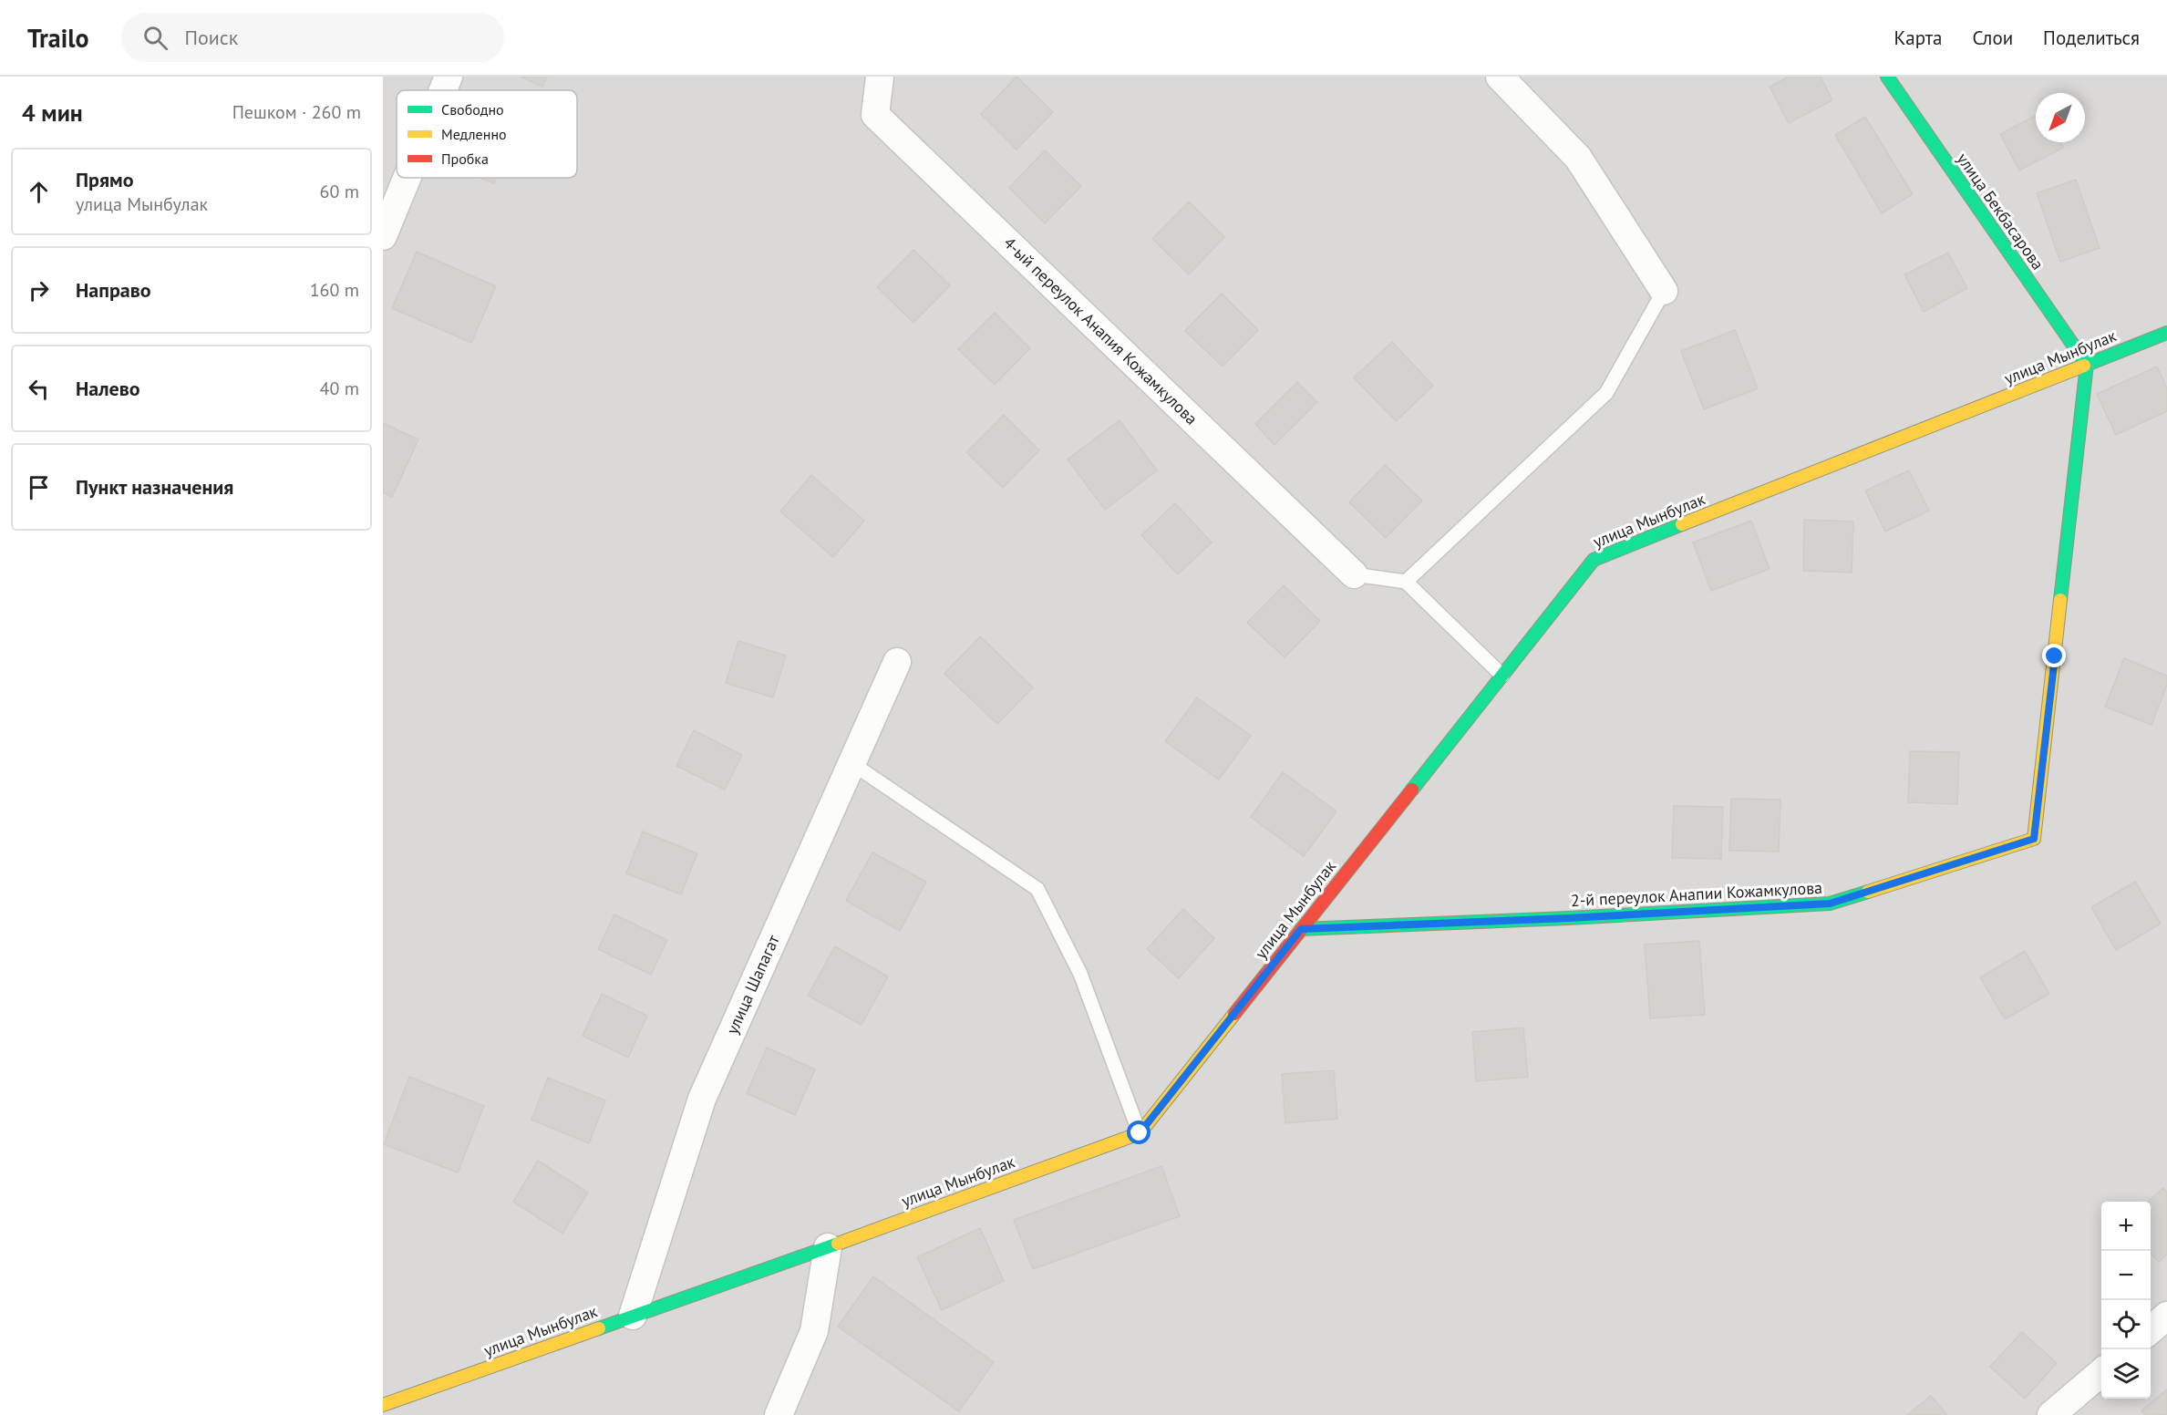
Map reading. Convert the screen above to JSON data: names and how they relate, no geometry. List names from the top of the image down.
{
  "streets": {
    "street": [
      "улица Бекбасарова",
      "4-ый переулок Анапия Кожамкулова",
      "улица Мынбулак",
      "2-й переулок Анапии Кожамкулова",
      "улица Шапагат"
    ]
  },
  "crossings": [
    ["улица Бекбасарова", "улица Мынбулак"],
    ["улица Бекбасарова", "2-й переулок Анапии Кожамкулова"],
    ["улица Мынбулак", "2-й переулок Анапии Кожамкулова"],
    ["улица Мынбулак", "улица Шапагат"]
  ],
  "legend": ["Свободно", "Медленно", "Пробка"],
  "north": "bottom left",
  "page": {
    "header": "Trailo",
    "search": "Поиск",
    "nav": ["Карта", "Слои", "Поделиться"],
    "heading": ["4 мин", "Пешком · 260 m"],
    "list": [
      ["Прямо", "улица Мынбулак", "60 m"],
      ["Направо", "160 m"],
      ["Налево", "40 m"],
      "Пункт назначения"
    ],
    "map_buttons": ["+", "−"]
  }
}
